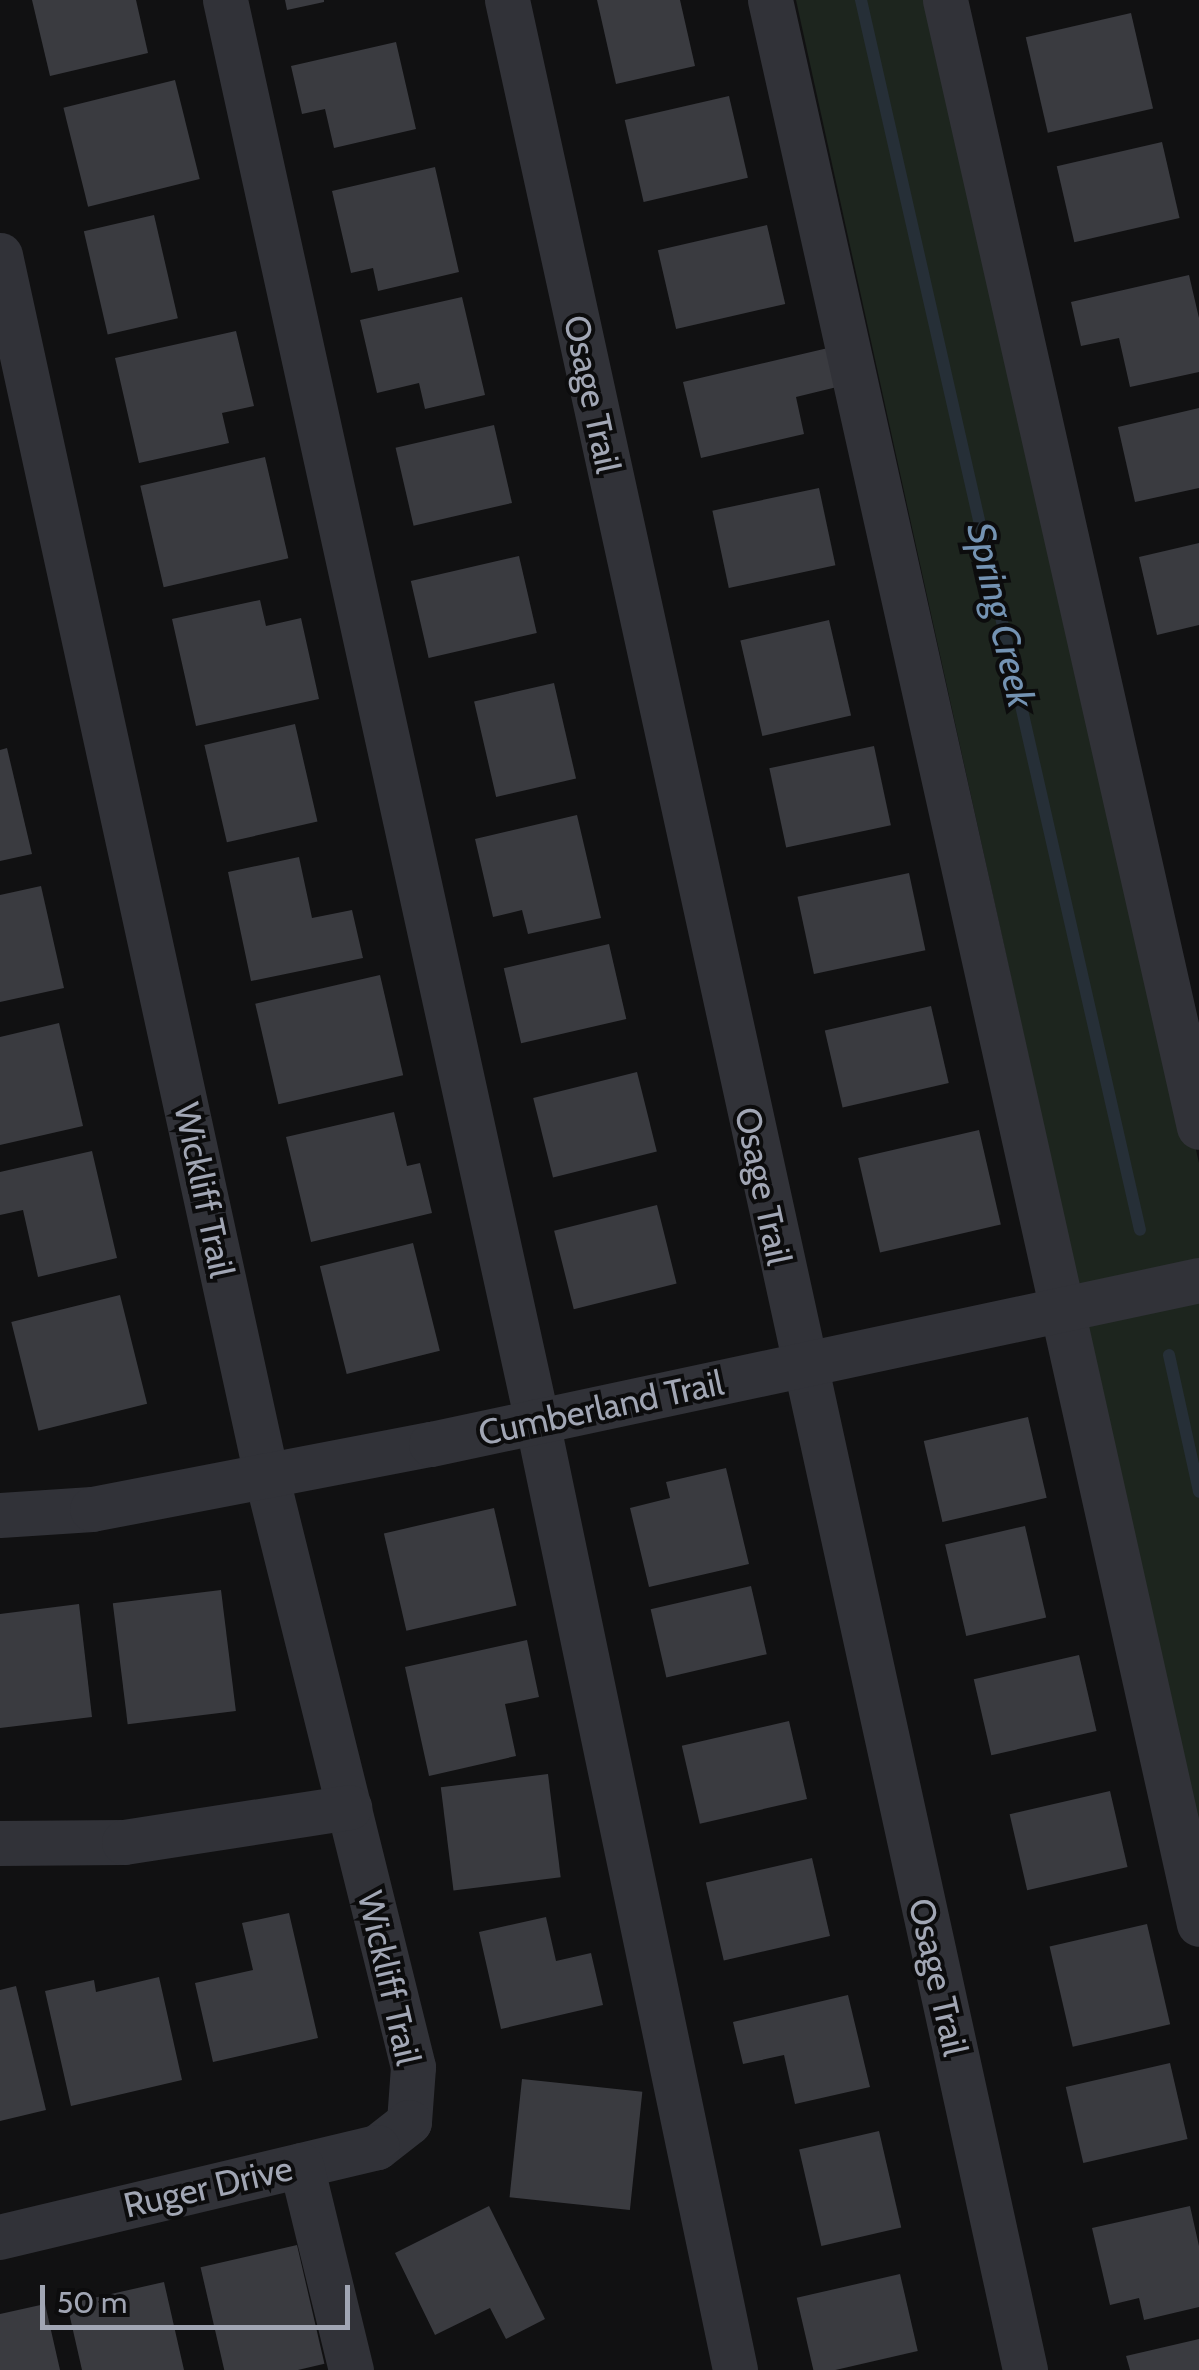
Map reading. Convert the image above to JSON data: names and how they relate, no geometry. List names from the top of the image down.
{
  "streets": {
    "street": [
      "Osage Trail",
      "Wickliff Trail",
      "Cumberland Trail",
      "Ruger Drive"
    ]
  },
  "crossings": [
    ["Osage Trail", "Cumberland Trail"],
    ["Wickliff Trail", "Cumberland Trail"],
    ["Wickliff Trail", "Ruger Drive"]
  ],
  "water": ["Spring Creek"],
  "scale_bar": "50 m"
}
